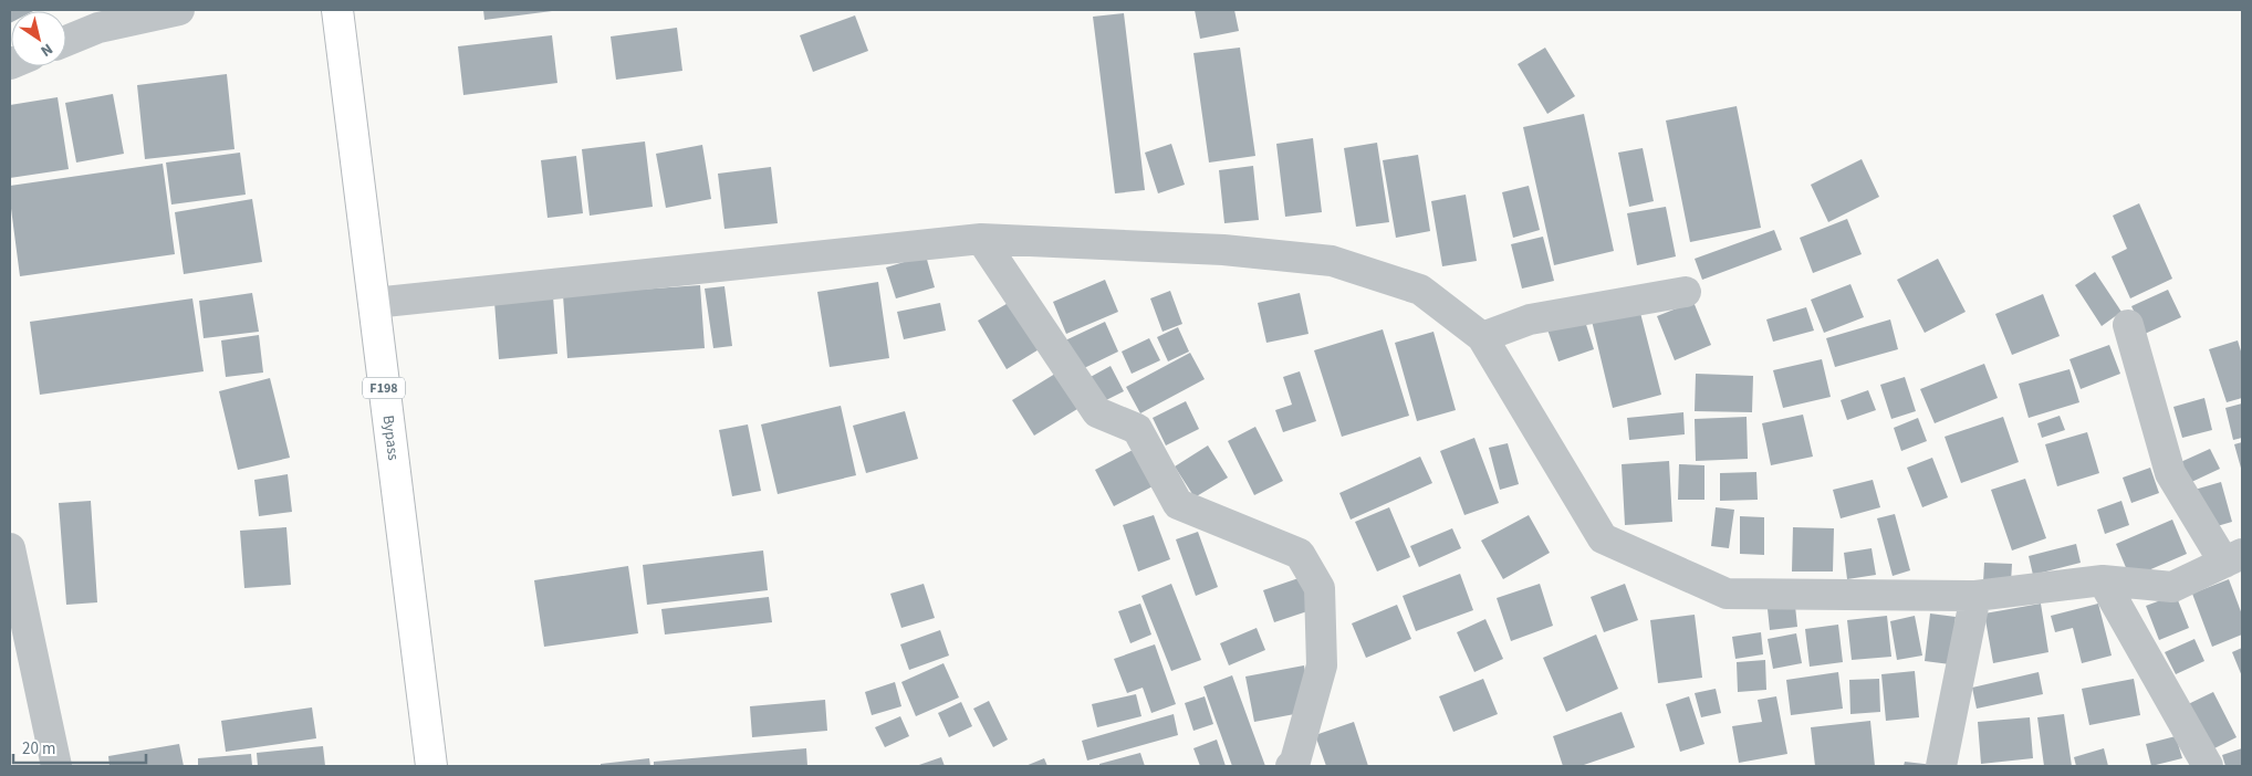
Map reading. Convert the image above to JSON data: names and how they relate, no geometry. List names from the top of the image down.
{
  "streets": {
    "main road": ["F198", "Bypass"]
  },
  "scale_bar": "20 m",
  "north": "bottom right"
}
